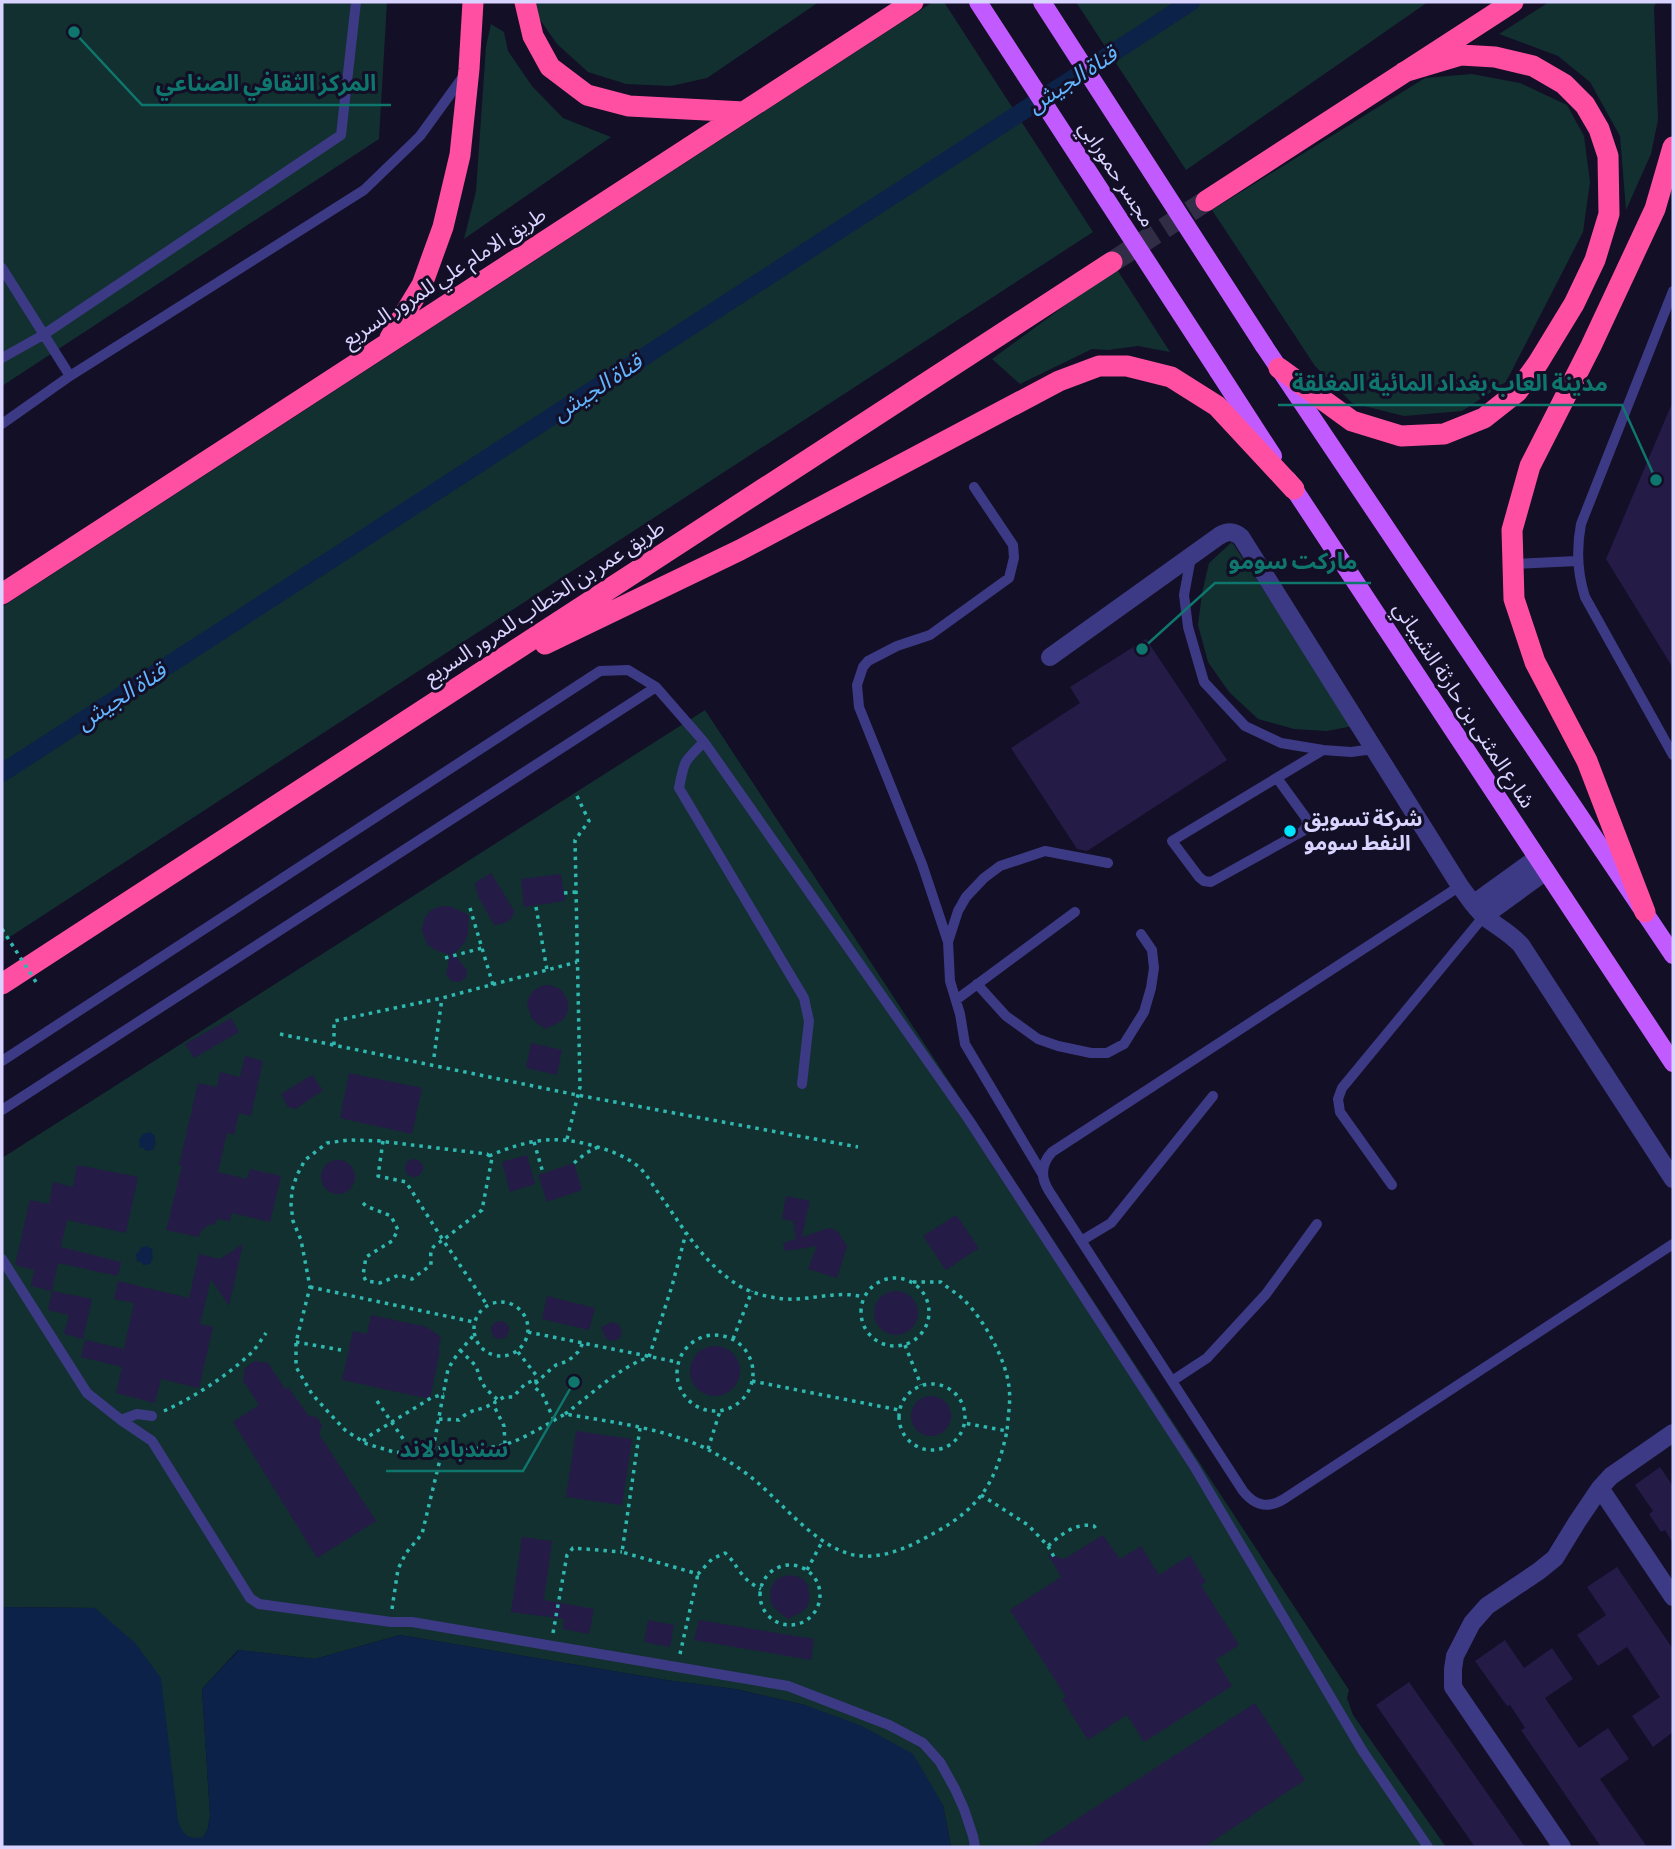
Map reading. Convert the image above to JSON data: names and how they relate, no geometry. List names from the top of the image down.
{
  "streets": {
    "highway": ["طريق الامام علي للمرور السريع", "طريق عمر بن الخطاب للمرور السريع"],
    "main road": ["مجسر حمورابي", "شارع المثنى بن حارثة الشيباني"]
  },
  "crossings": [
    ["مجسر حمورابي", "شارع المثنى بن حارثة الشيباني"]
  ],
  "water": ["قناة الجيش"],
  "places": [
    "المركز الثقافي الصناعي",
    "مدينة العاب بغداد المائية المغلقة",
    "ماركت سومو",
    "شركة تسويق النفط سومو",
    "سندباد لاند"
  ]
}
